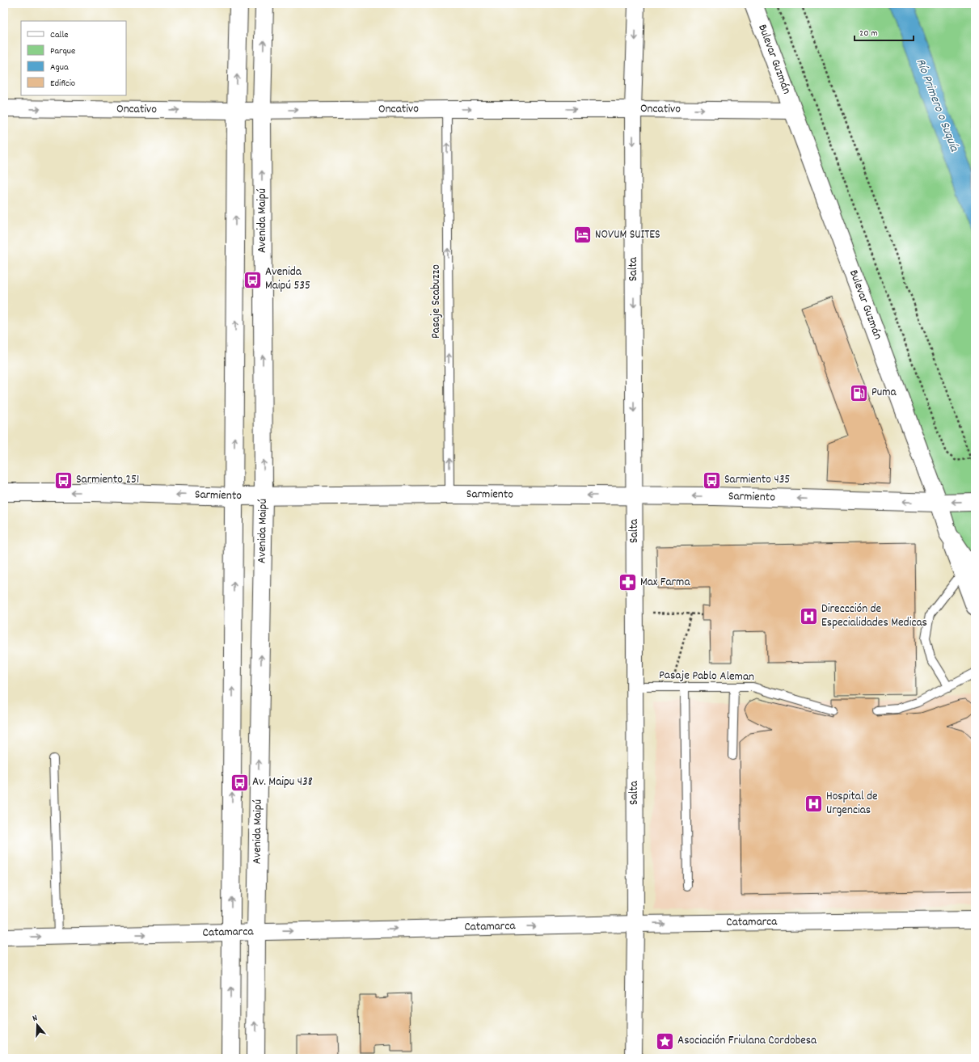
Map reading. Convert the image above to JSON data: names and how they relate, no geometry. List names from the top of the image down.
{
  "streets": {
    "main road": ["Bulevar Guzmán", "Avenida Maipú", "Sarmiento"],
    "street": ["Oncativo", "Salta", "Catamarca"],
    "lane": ["Pasaje Scabuzzo", "Pasaje Pablo Aleman"]
  },
  "crossings": [
    ["Bulevar Guzmán", "Oncativo"],
    ["Bulevar Guzmán", "Sarmiento"],
    ["Oncativo", "Avenida Maipú"],
    ["Oncativo", "Salta"],
    ["Oncativo", "Pasaje Scabuzzo"],
    ["Avenida Maipú", "Sarmiento"],
    ["Avenida Maipú", "Catamarca"],
    ["Salta", "Sarmiento"],
    ["Salta", "Pasaje Pablo Aleman"],
    ["Salta", "Catamarca"],
    ["Pasaje Scabuzzo", "Sarmiento"]
  ],
  "one_way": [
    "Oncativo",
    "Salta",
    "Pasaje Scabuzzo",
    "Sarmiento",
    "Catamarca"
  ],
  "water": ["Río Primero o Suquía"],
  "places": {
    "hotel": ["NOVUM SUITES"],
    "bus stop": [
      "Avenida Maipú 535",
      "Sarmiento 251",
      "Sarmiento 435",
      "Av. Maipu 438"
    ],
    "fuel station": ["Puma"],
    "pharmacy": ["Max Farma"],
    "hospital": ["Direccción de Especialidades Medicas", "Hospital de Urgencias"],
    "place": ["Asociación Friulana Cordobesa"]
  },
  "legend": [
    "Calle",
    "Parque",
    "Agua",
    "Edificio"
  ],
  "scale_bar": "20 m",
  "north": "top"
}
